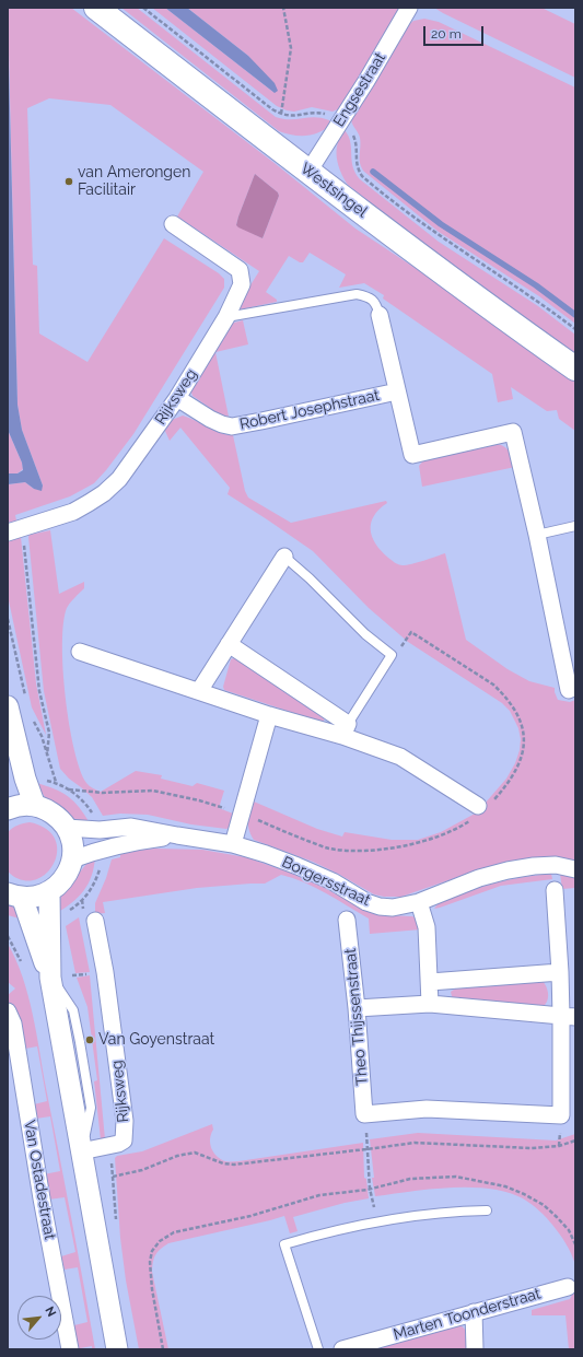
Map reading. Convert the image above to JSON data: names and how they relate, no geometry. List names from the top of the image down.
{
  "streets": {
    "main road": ["Westsingel"],
    "street": [
      "Engsestraat",
      "Rijksweg",
      "Robert Josephstraat",
      "Borgersstraat",
      "Theo Thijssenstraat",
      "Van Ostadestraat",
      "Marten Toonderstraat"
    ]
  },
  "crossings": [
    ["Engsestraat", "Westsingel"],
    ["Rijksweg", "Robert Josephstraat"]
  ],
  "places": ["van Amerongen Facilitair", "Van Goyenstraat"],
  "scale_bar": "20 m",
  "north": "top right"
}
